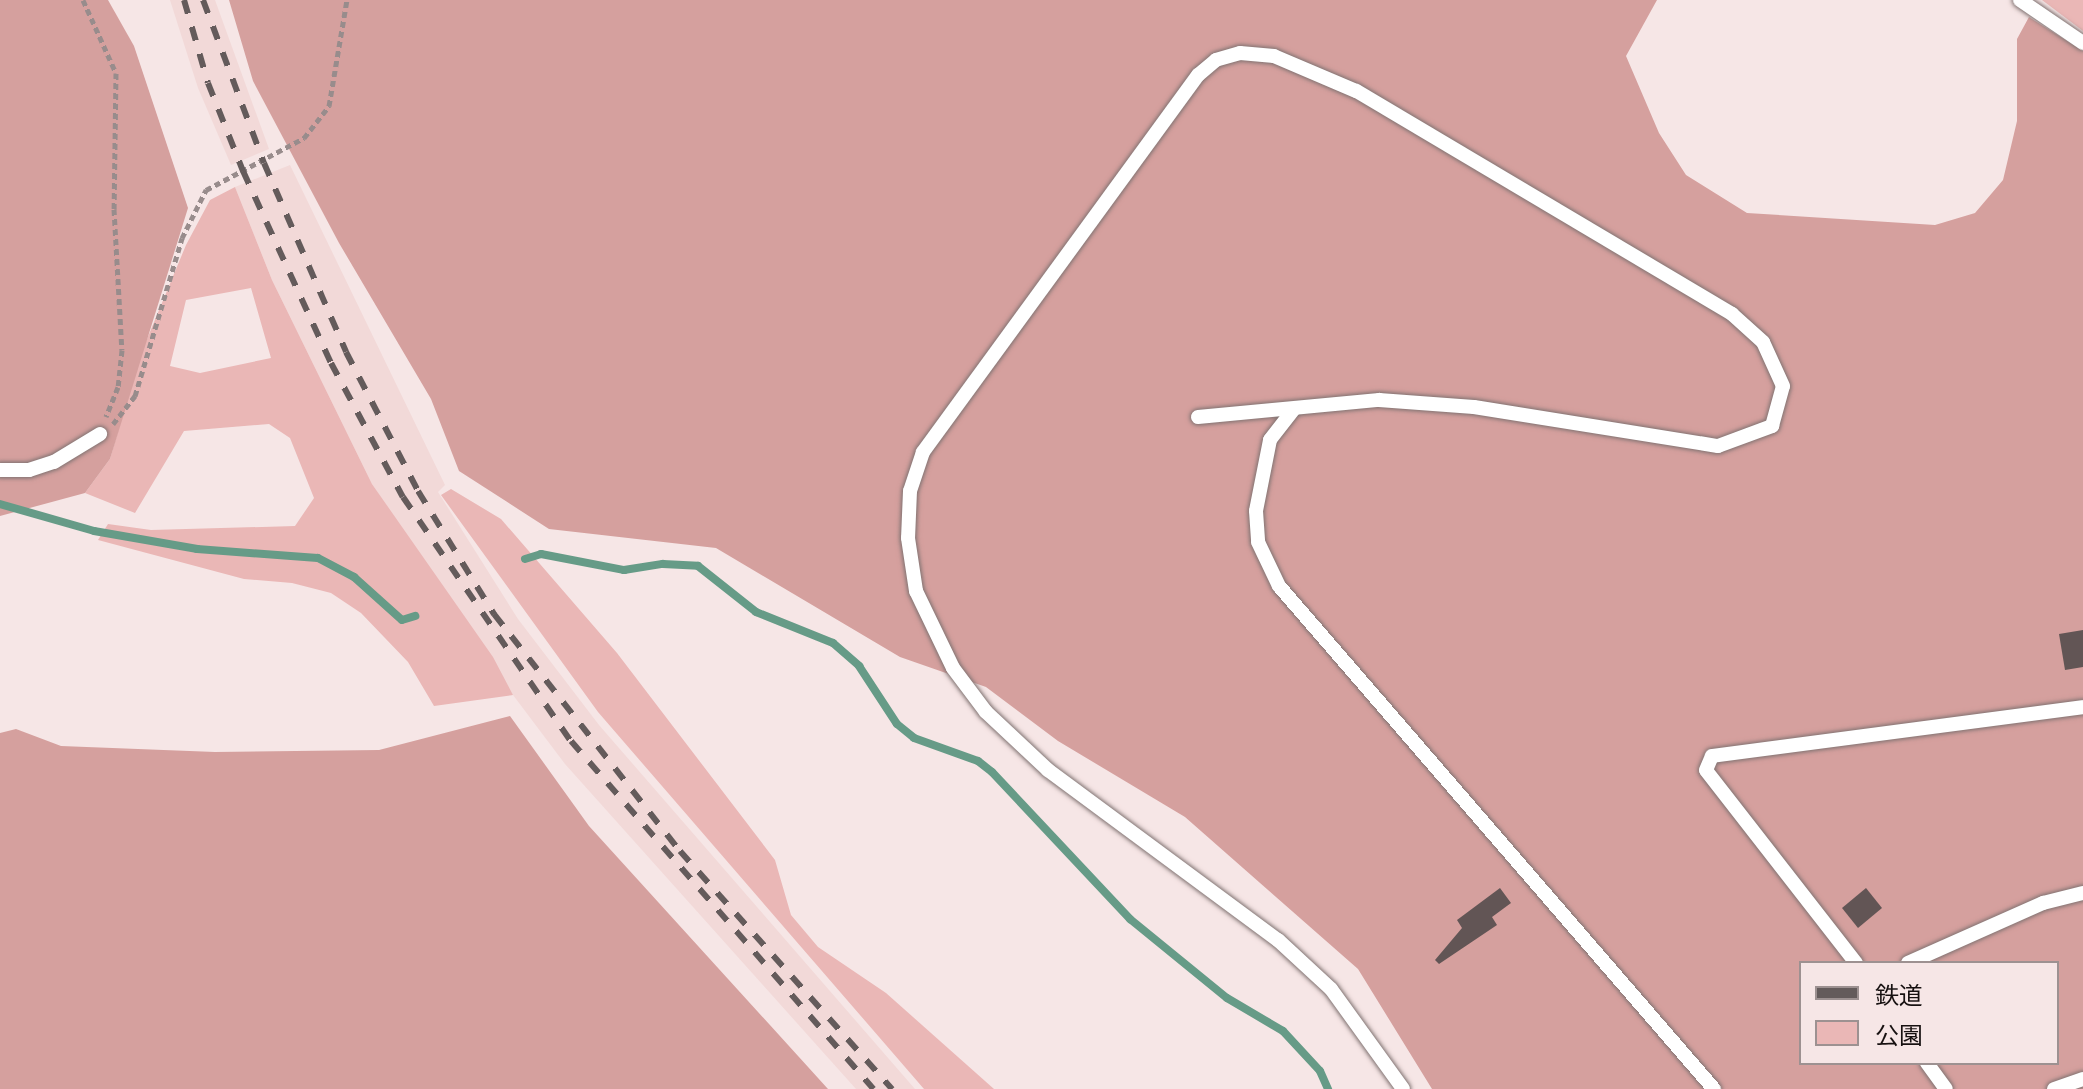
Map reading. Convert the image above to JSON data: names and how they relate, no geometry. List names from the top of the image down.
{
  "legend": ["鉄道", "公園"]
}
